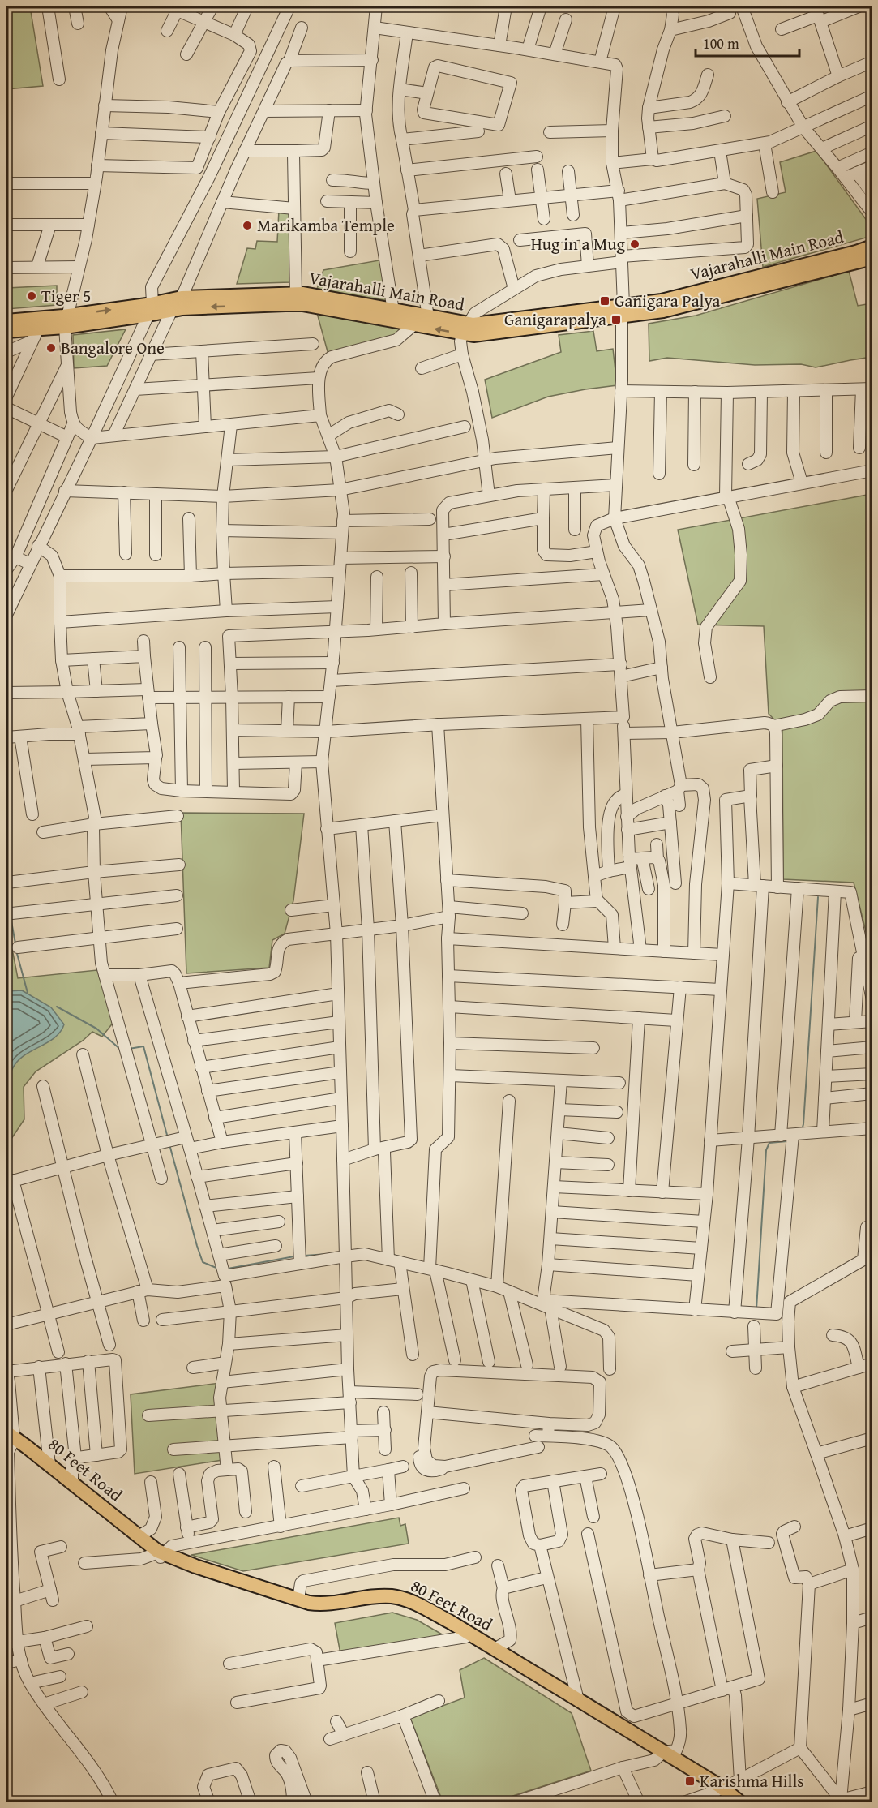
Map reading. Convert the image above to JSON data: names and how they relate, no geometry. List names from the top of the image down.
{
  "streets": {
    "main road": ["Vajarahalli Main Road", "80 Feet Road"]
  },
  "places": {
    "other": [
      "Marikamba Temple",
      "Hug in a Mug",
      "Tiger 5",
      "Bangalore One"
    ],
    "transit": ["Ganigara Palya", "Ganigarapalya", "Karishma Hills"]
  },
  "scale_bar": "100 m"
}
